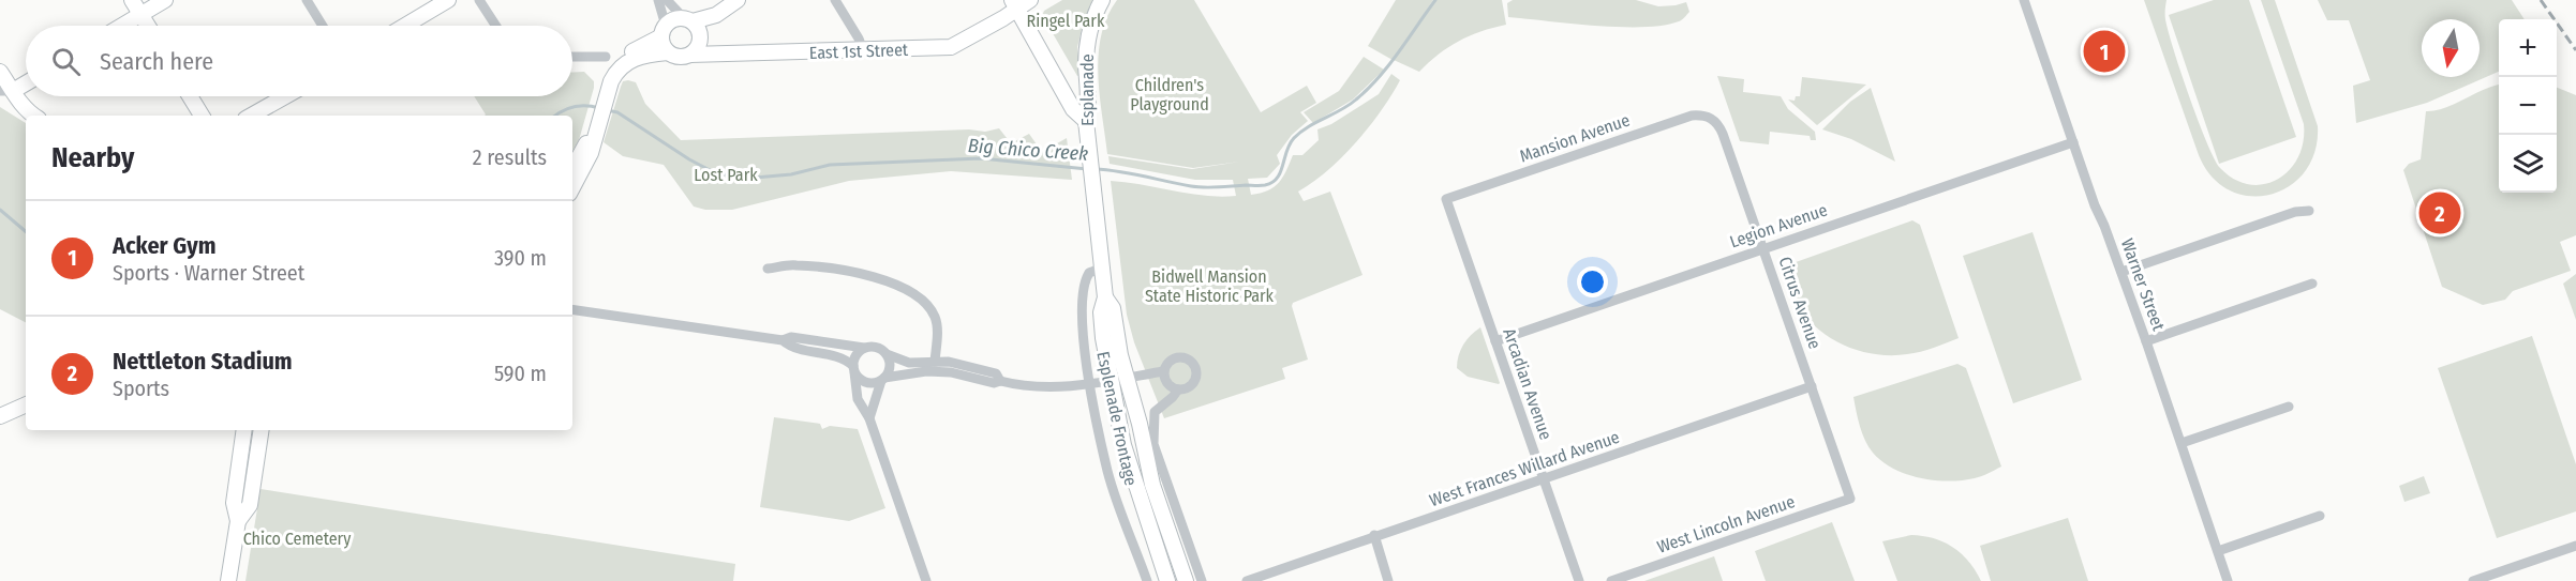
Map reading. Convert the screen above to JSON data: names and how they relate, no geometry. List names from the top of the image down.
{
  "streets": {
    "street": [
      "East 1st Street",
      "Esplanade",
      "Mansion Avenue",
      "Legion Avenue",
      "Warner Street",
      "Citrus Avenue",
      "Arcadian Avenue",
      "Esplenade Frontage",
      "West Frances Willard Avenue",
      "West Lincoln Avenue"
    ]
  },
  "crossings": [
    ["Esplanade", "Esplenade Frontage"],
    ["Mansion Avenue", "Citrus Avenue"],
    ["Mansion Avenue", "Arcadian Avenue"],
    ["Legion Avenue", "Warner Street"],
    ["Legion Avenue", "Citrus Avenue"],
    ["Legion Avenue", "Arcadian Avenue"],
    ["Citrus Avenue", "West Frances Willard Avenue"],
    ["Citrus Avenue", "West Lincoln Avenue"],
    ["Arcadian Avenue", "West Frances Willard Avenue"]
  ],
  "water": ["Big Chico Creek"],
  "parks": [
    "Ringel Park",
    "Children's Playground",
    "Lost Park",
    "Bidwell Mansion State Historic Park",
    "Chico Cemetery"
  ],
  "north": "bottom",
  "page": {
    "map_buttons": ["+", "−"],
    "search": "Search here",
    "pins": ["1", "2"],
    "heading": ["Nearby", "2 results"],
    "list": [
      {
        "mark": "1",
        "name": "Acker Gym",
        "note": "Sports · Warner Street",
        "value": "390 m"
      },
      {
        "mark": "2",
        "name": "Nettleton Stadium",
        "note": "Sports",
        "value": "590 m"
      }
    ]
  }
}
